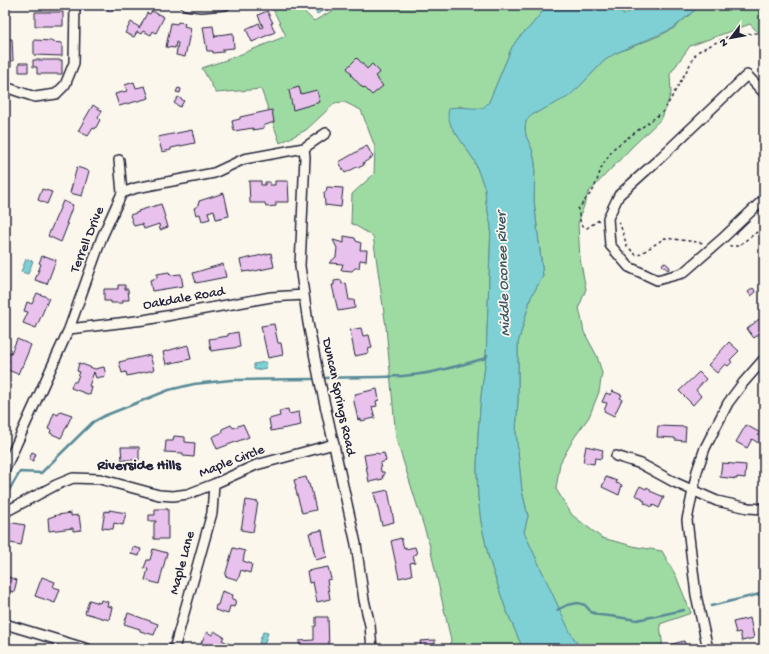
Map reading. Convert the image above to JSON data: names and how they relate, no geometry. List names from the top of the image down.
{
  "streets": {
    "street": [
      "Terrell Drive",
      "Oakdale Road",
      "Duncan Springs Road",
      "Maple Circle",
      "Maple Lane"
    ]
  },
  "crossings": [
    ["Terrell Drive", "Oakdale Road"],
    ["Oakdale Road", "Duncan Springs Road"],
    ["Duncan Springs Road", "Maple Circle"],
    ["Maple Circle", "Maple Lane"]
  ],
  "districts": ["Riverside Hills"],
  "water": ["Middle Oconee River"],
  "north": "bottom left"
}
